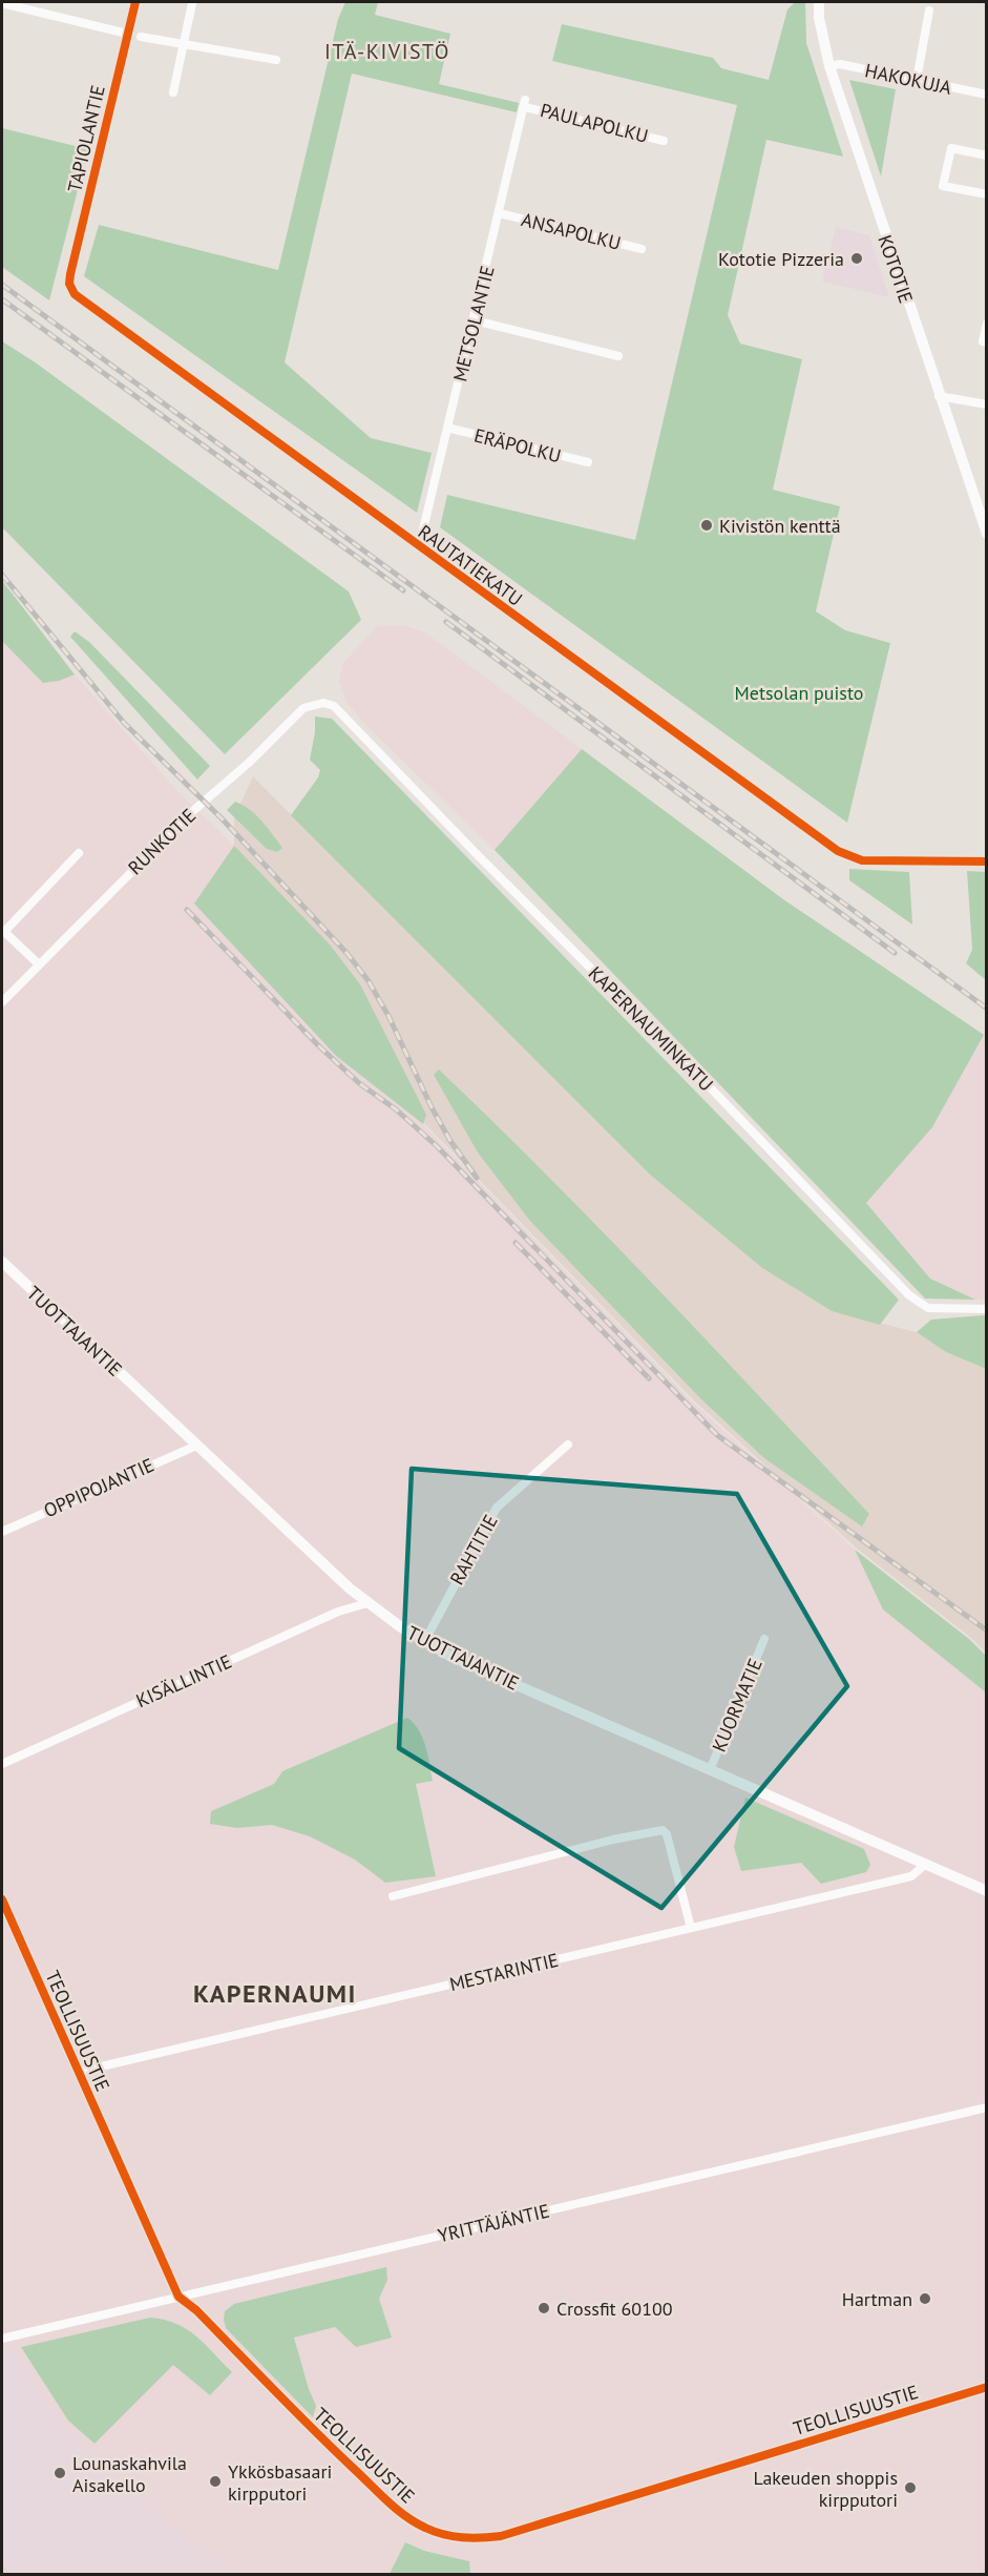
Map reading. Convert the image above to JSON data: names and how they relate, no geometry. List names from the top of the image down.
{
  "streets": {
    "street": [
      "HAKOKUJA",
      "PAULAPOLKU",
      "TAPIOLANTIE",
      "ANSAPOLKU",
      "KOTOTIE",
      "METSOLANTIE",
      "ERÄPOLKU",
      "RAUTATIEKATU",
      "RUNKOTIE",
      "KAPERNAUMINKATU",
      "TUOTTAJANTIE",
      "OPPIPOJANTIE",
      "RAHTITIE",
      "KISÄLLINTIE",
      "KUORMATIE",
      "MESTARINTIE",
      "TEOLLISUUSTIE",
      "YRITTÄJÄNTIE"
    ]
  },
  "crossings": [
    ["HAKOKUJA", "KOTOTIE"],
    ["PAULAPOLKU", "METSOLANTIE"],
    ["TAPIOLANTIE", "RAUTATIEKATU"],
    ["ANSAPOLKU", "METSOLANTIE"],
    ["METSOLANTIE", "ERÄPOLKU"],
    ["METSOLANTIE", "RAUTATIEKATU"],
    ["RUNKOTIE", "KAPERNAUMINKATU"],
    ["TUOTTAJANTIE", "OPPIPOJANTIE"],
    ["TUOTTAJANTIE", "RAHTITIE"],
    ["TUOTTAJANTIE", "KISÄLLINTIE"],
    ["TUOTTAJANTIE", "KUORMATIE"],
    ["TUOTTAJANTIE", "MESTARINTIE"],
    ["MESTARINTIE", "TEOLLISUUSTIE"],
    ["TEOLLISUUSTIE", "YRITTÄJÄNTIE"]
  ],
  "districts": ["ITÄ-KIVISTÖ", "KAPERNAUMI"],
  "parks": ["Metsolan puisto"],
  "places": [
    "Kototie Pizzeria",
    "Kivistön kenttä",
    "Hartman",
    "Crossfit 60100",
    "Lounaskahvila Aisakello",
    "Ykkösbasaari kirpputori",
    "Lakeuden shoppis kirpputori"
  ]
}
